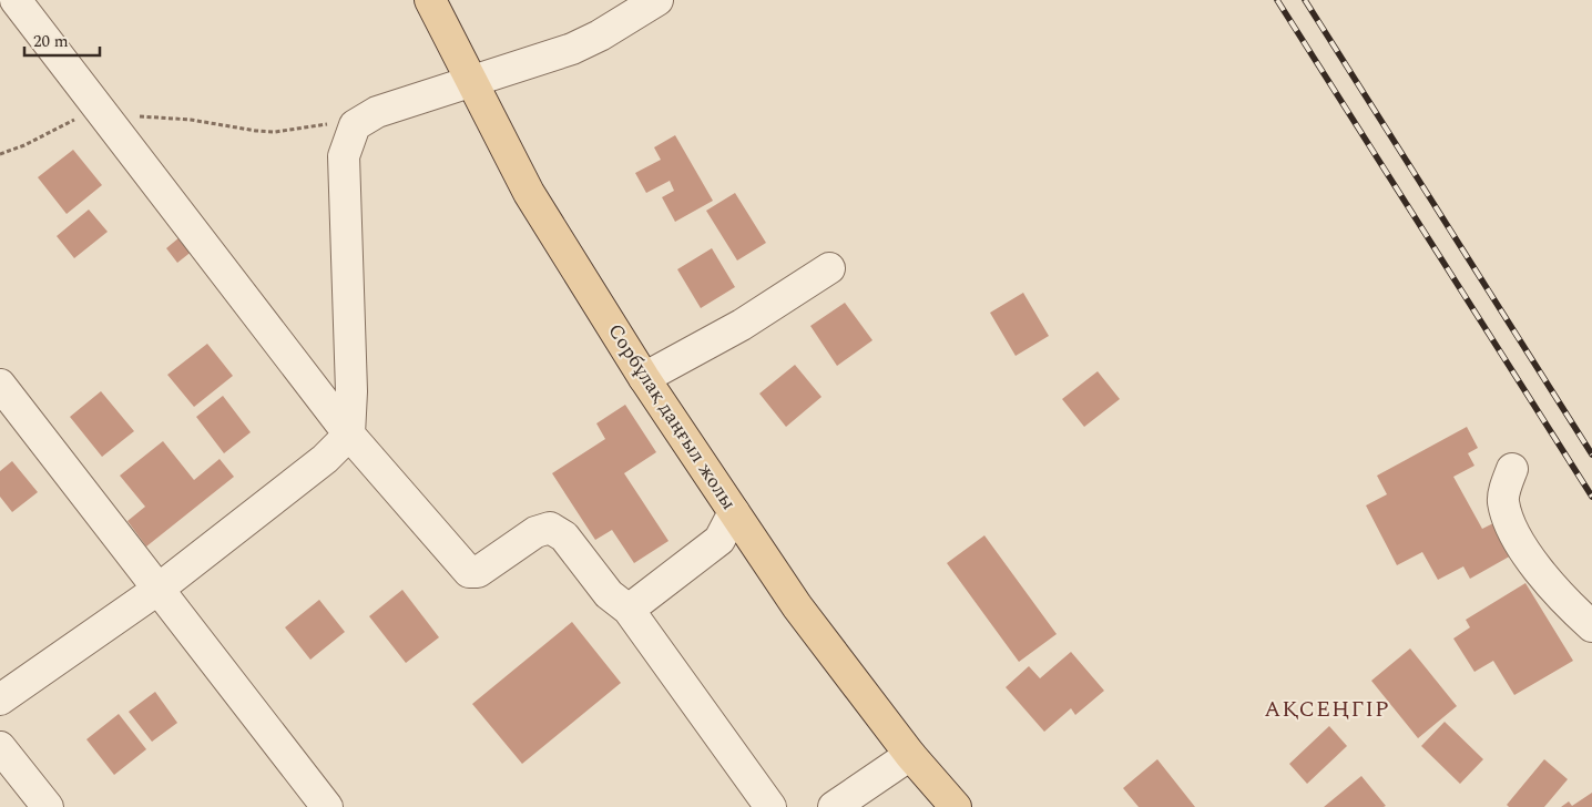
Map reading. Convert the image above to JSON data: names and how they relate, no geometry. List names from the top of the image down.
{
  "streets": {
    "main road": ["Сорбұлақ даңғыл жолы"]
  },
  "districts": ["АҚСЕҢГІР"],
  "scale_bar": "20 m"
}
